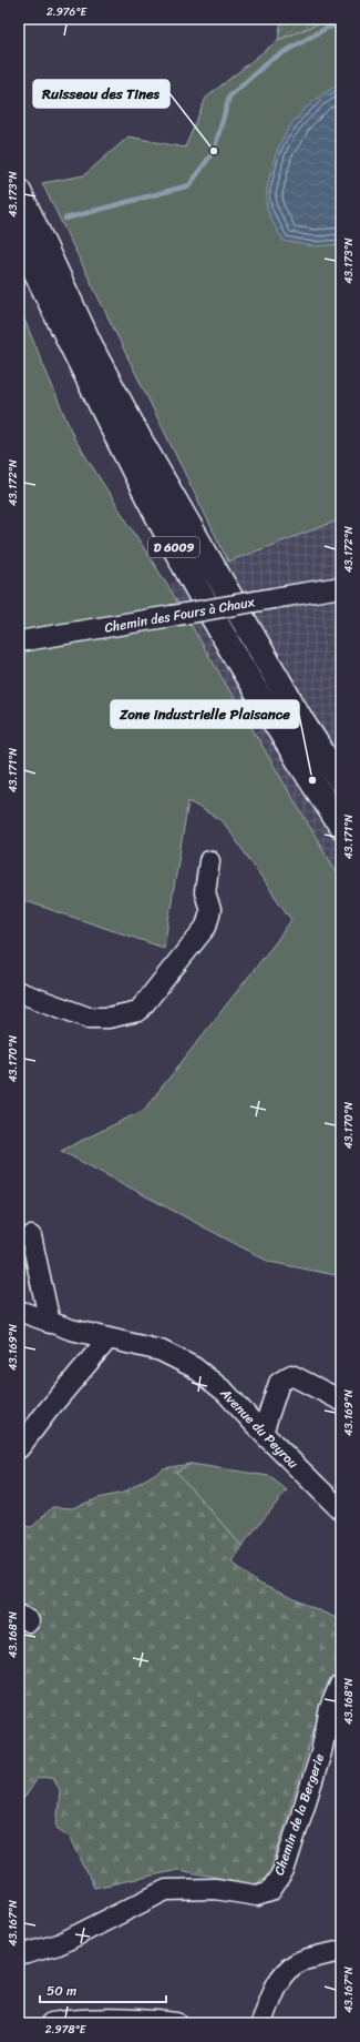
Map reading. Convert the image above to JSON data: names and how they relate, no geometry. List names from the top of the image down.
{
  "streets": {
    "main road": ["D 6009"],
    "street": ["Chemin des Fours à Chaux", "Avenue du Peyrou", "Chemin de la Bergerie"]
  },
  "places": ["Ruisseau des Tines", "Zone industrielle Plaisance"],
  "scale_bar": "50 m",
  "coordinates": [
    "2.976°E",
    "43.173°N",
    "43.172°N",
    "43.171°N",
    "43.170°N",
    "43.169°N",
    "43.168°N",
    "43.167°N",
    "2.978°E"
  ]
}
